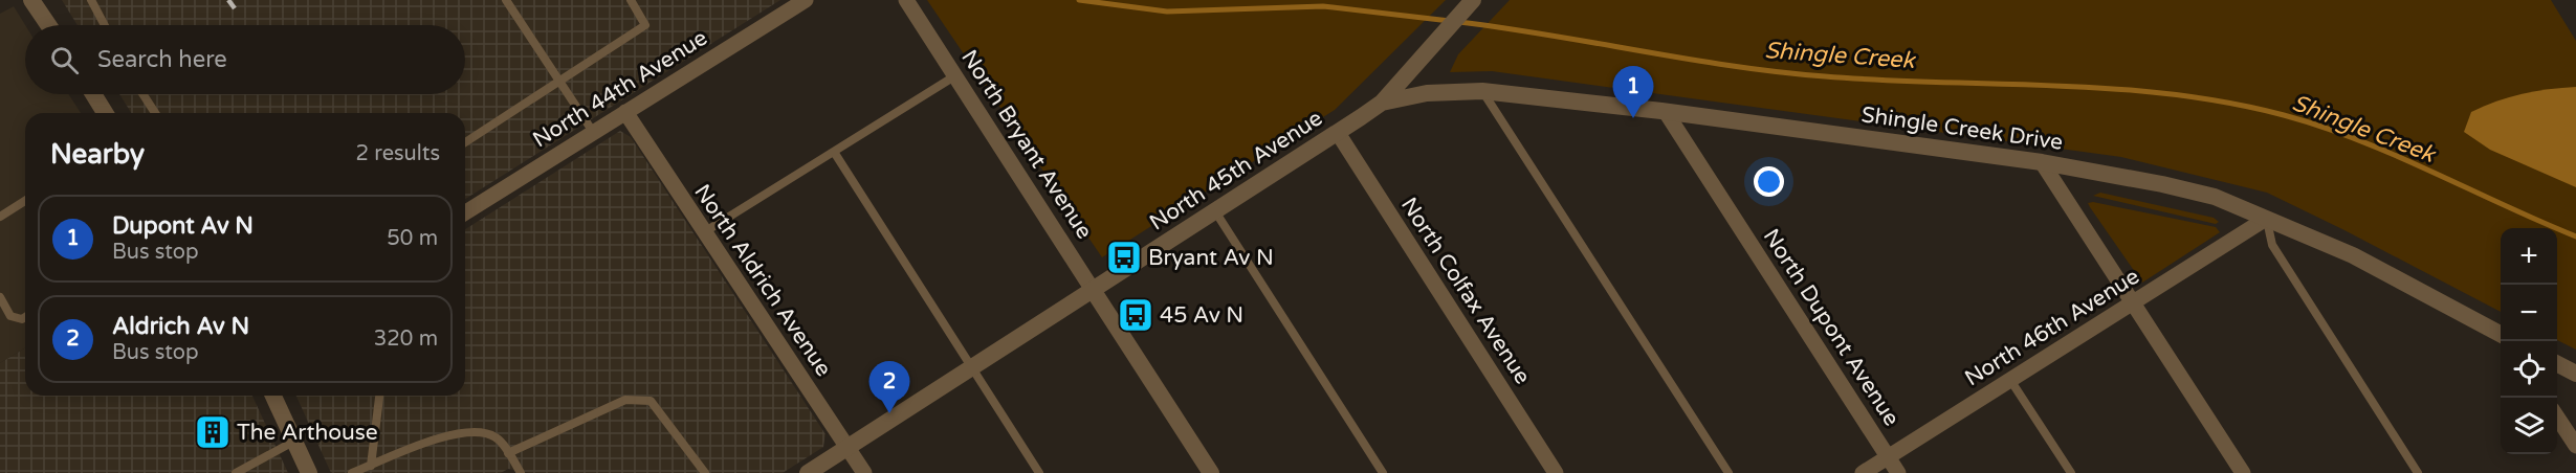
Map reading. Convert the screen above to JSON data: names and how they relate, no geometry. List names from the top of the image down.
{
  "streets": {
    "street": [
      "North 44th Avenue",
      "Shingle Creek Drive",
      "North Bryant Avenue",
      "North 45th Avenue",
      "North Aldrich Avenue",
      "North Colfax Avenue",
      "North Dupont Avenue",
      "North 46th Avenue"
    ]
  },
  "crossings": [
    ["North 44th Avenue", "North Aldrich Avenue"],
    ["Shingle Creek Drive", "North 45th Avenue"],
    ["Shingle Creek Drive", "North Dupont Avenue"],
    ["Shingle Creek Drive", "North 46th Avenue"],
    ["North Bryant Avenue", "North 45th Avenue"],
    ["North 45th Avenue", "North Aldrich Avenue"],
    ["North 45th Avenue", "North Colfax Avenue"],
    ["North Dupont Avenue", "North 46th Avenue"]
  ],
  "water": ["Shingle Creek"],
  "places": {
    "bus stop": ["Bryant Av N", "45 Av N"],
    "building": ["The Arthouse"]
  },
  "page": {
    "search": "Search here",
    "pins": ["1", "2"],
    "heading": ["Nearby", "2 results"],
    "list": [
      {
        "mark": "1",
        "name": "Dupont Av N",
        "note": "Bus stop",
        "value": "50 m"
      },
      {
        "mark": "2",
        "name": "Aldrich Av N",
        "note": "Bus stop",
        "value": "320 m"
      }
    ],
    "map_buttons": ["+", "−"]
  }
}
